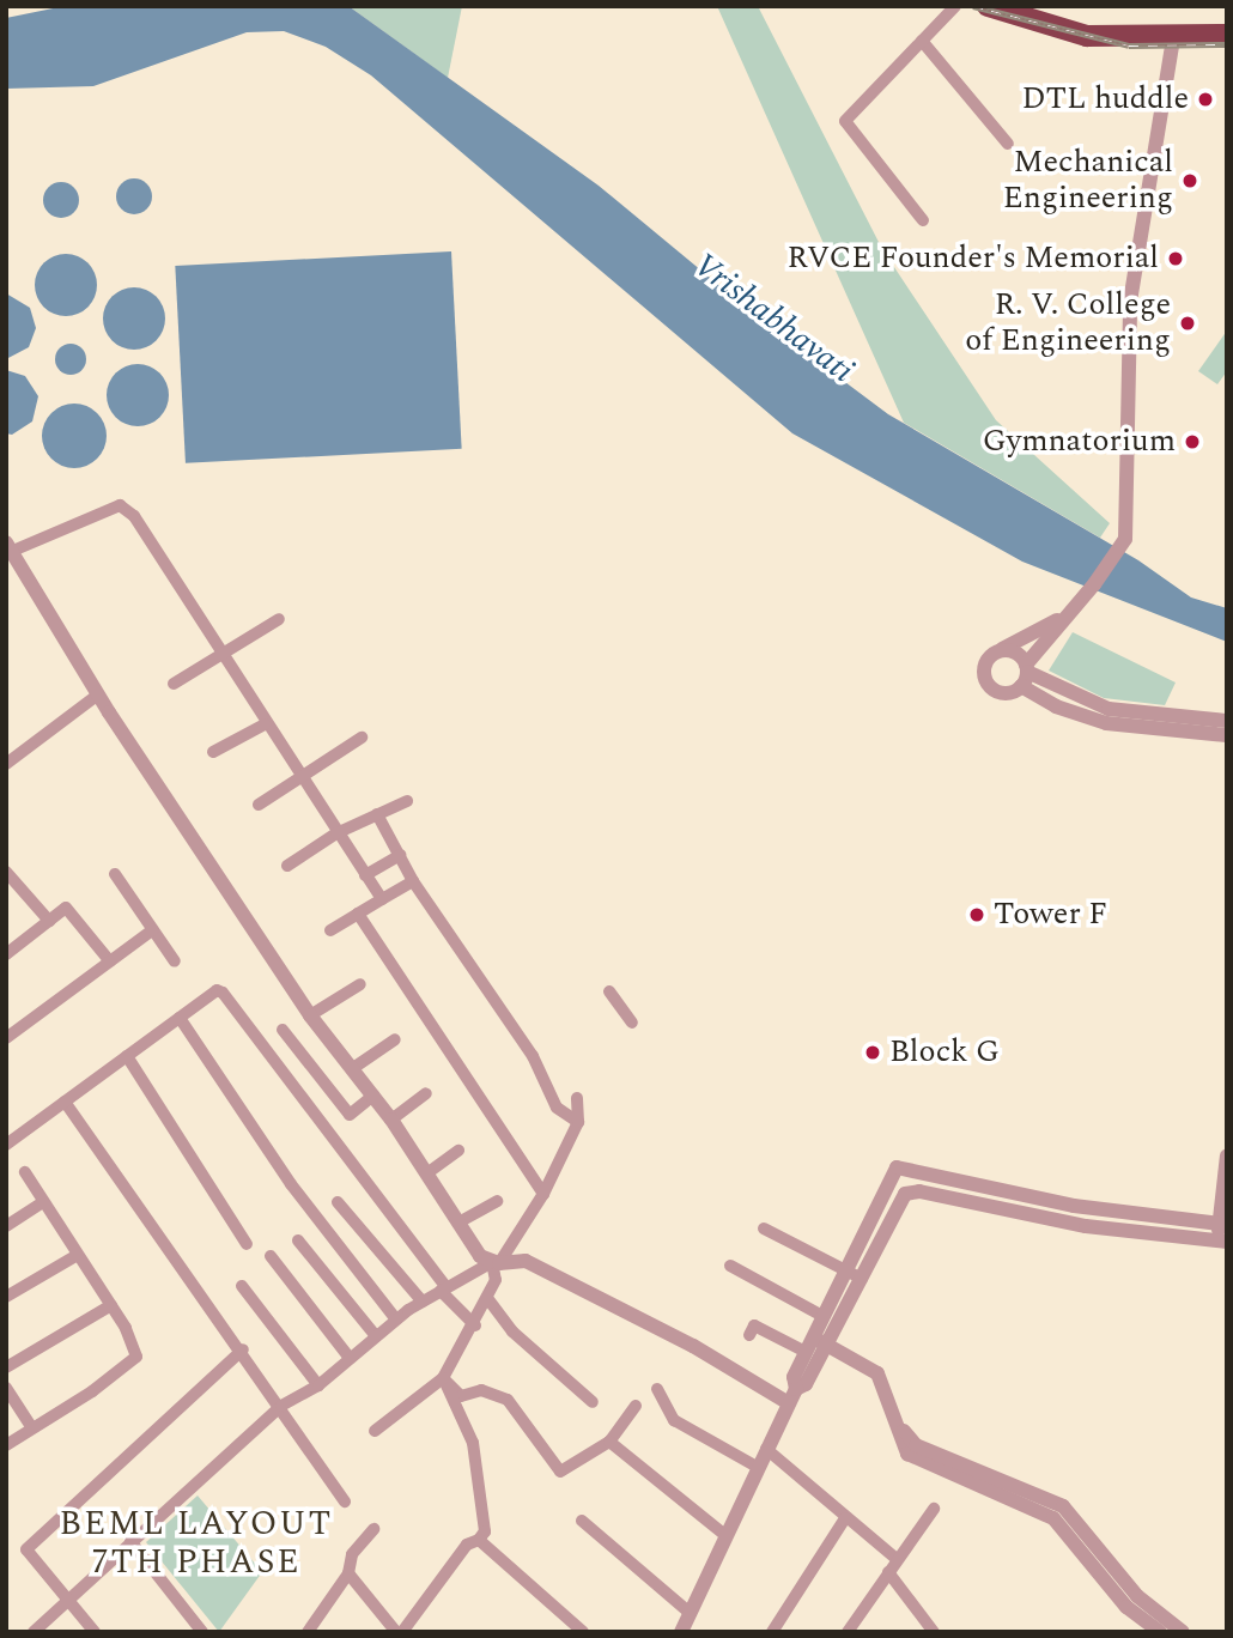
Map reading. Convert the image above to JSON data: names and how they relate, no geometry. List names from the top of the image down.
{
  "districts": ["BEML LAYOUT 7TH PHASE"],
  "water": ["Vrishabhavati"],
  "places": [
    "DTL huddle",
    "Mechanical Engineering",
    "RVCE Founder's Memorial",
    "R. V. College of Engineering",
    "Gymnatorium",
    "Tower F",
    "Block G"
  ]
}
